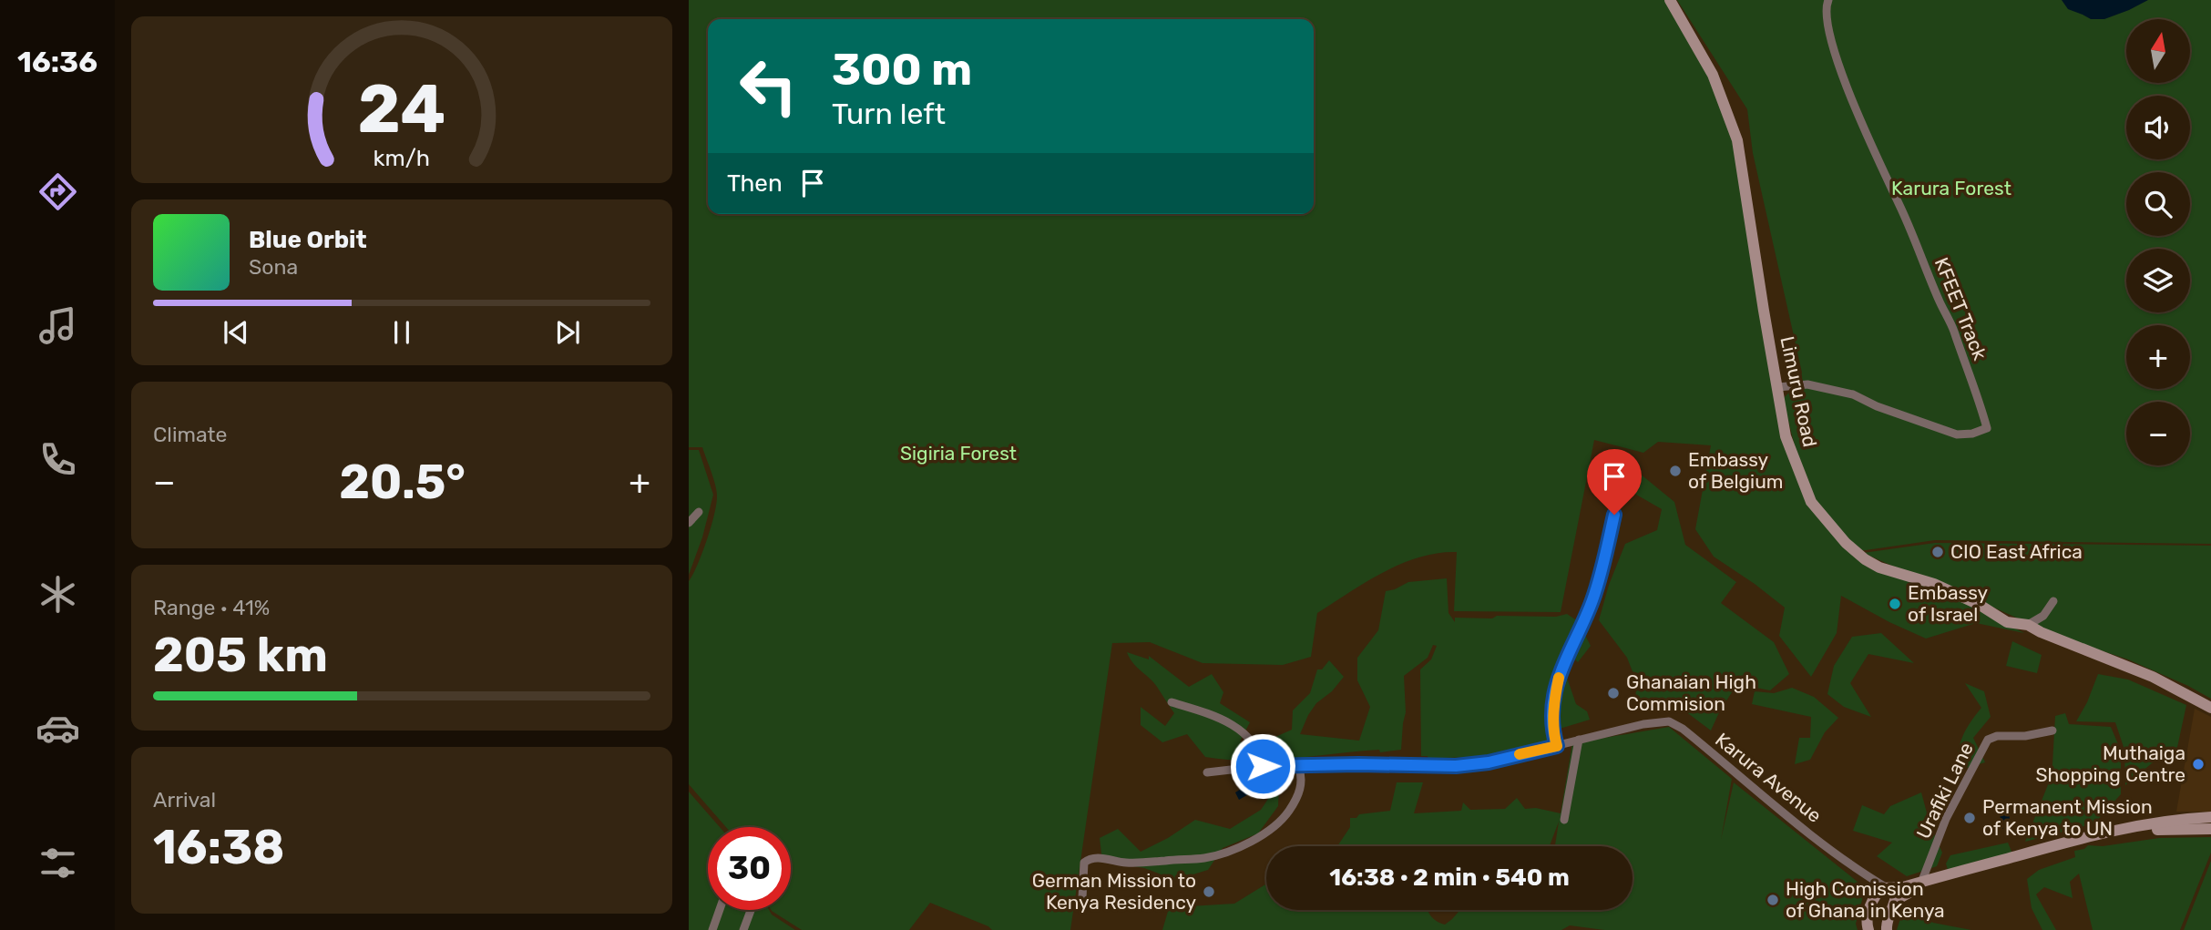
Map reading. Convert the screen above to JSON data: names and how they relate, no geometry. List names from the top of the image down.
{
  "streets": {
    "main road": ["Limuru Road"],
    "street": ["KFEET Track", "Karura Avenue", "Urafiki Lane"]
  },
  "crossings": [
    ["KFEET Track", "Limuru Road"]
  ],
  "parks": ["Karura Forest", "Sigiria Forest"],
  "places": [
    "Embassy of Belgium",
    "CIO East Africa",
    "Embassy of Israel",
    "Ghanaian High Commision",
    "Muthaiga Shopping Centre",
    "Permanent Mission of Kenya to UN",
    "German Mission to Kenya Residency",
    "High Comission of Ghana in Kenya"
  ],
  "north": "top",
  "page": {
    "tabs": "16:36",
    "map_buttons": ["+", "−"],
    "turn": ["300 m", "Turn left"],
    "then": "Then",
    "song": ["Blue Orbit", "Sona"],
    "tile": [
      "Climate",
      ["Range · 41%", "205 km"],
      ["Arrival", "16:38"]
    ],
    "heat": ["−", "20.5°", "+"],
    "limit": "30",
    "trip": "16:38 · 2 min · 540 m",
    "gauge": ["24", "km/h"]
  }
}
